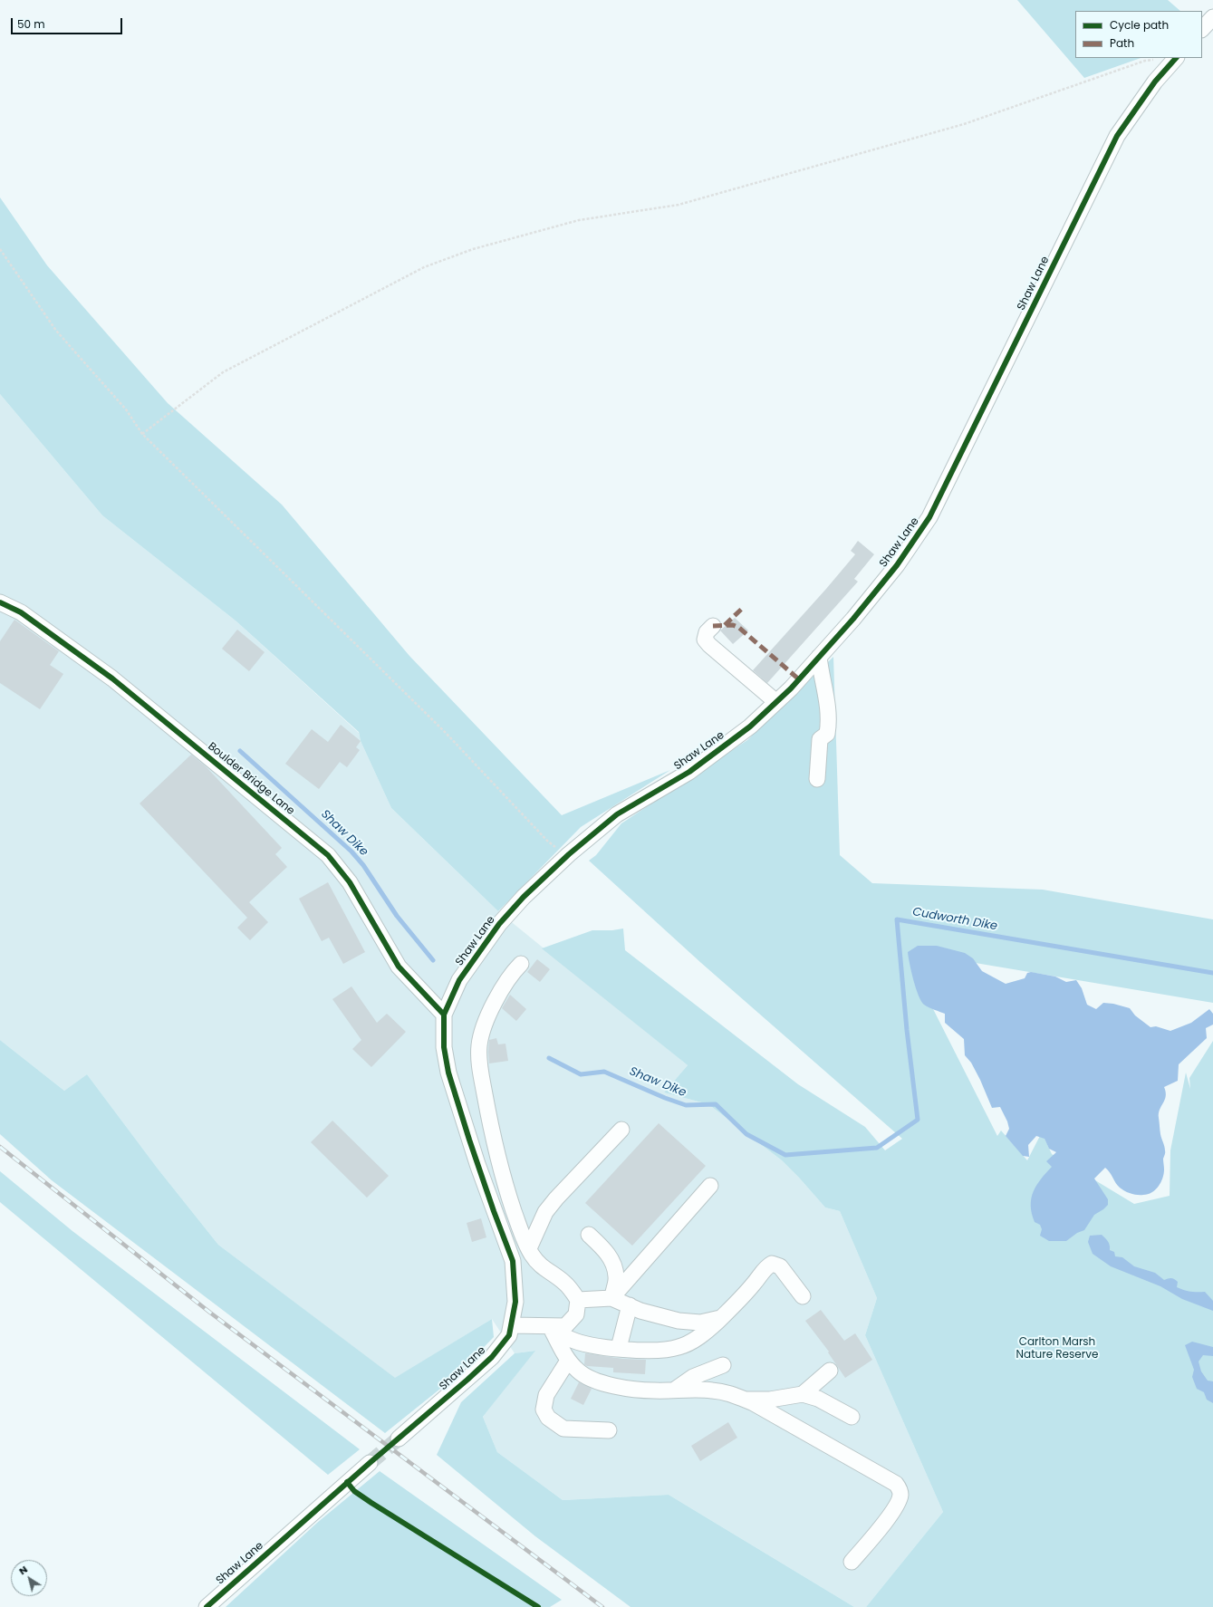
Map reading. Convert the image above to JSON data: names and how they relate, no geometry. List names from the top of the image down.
{
  "streets": {
    "street": ["Shaw Lane", "Boulder Bridge Lane"]
  },
  "crossings": [
    ["Shaw Lane", "Boulder Bridge Lane"]
  ],
  "water": ["Shaw Dike", "Cudworth Dike"],
  "parks": ["Carlton Marsh Nature Reserve"],
  "legend": ["Cycle path", "Path"],
  "scale_bar": "50 m",
  "north": "top left"
}
